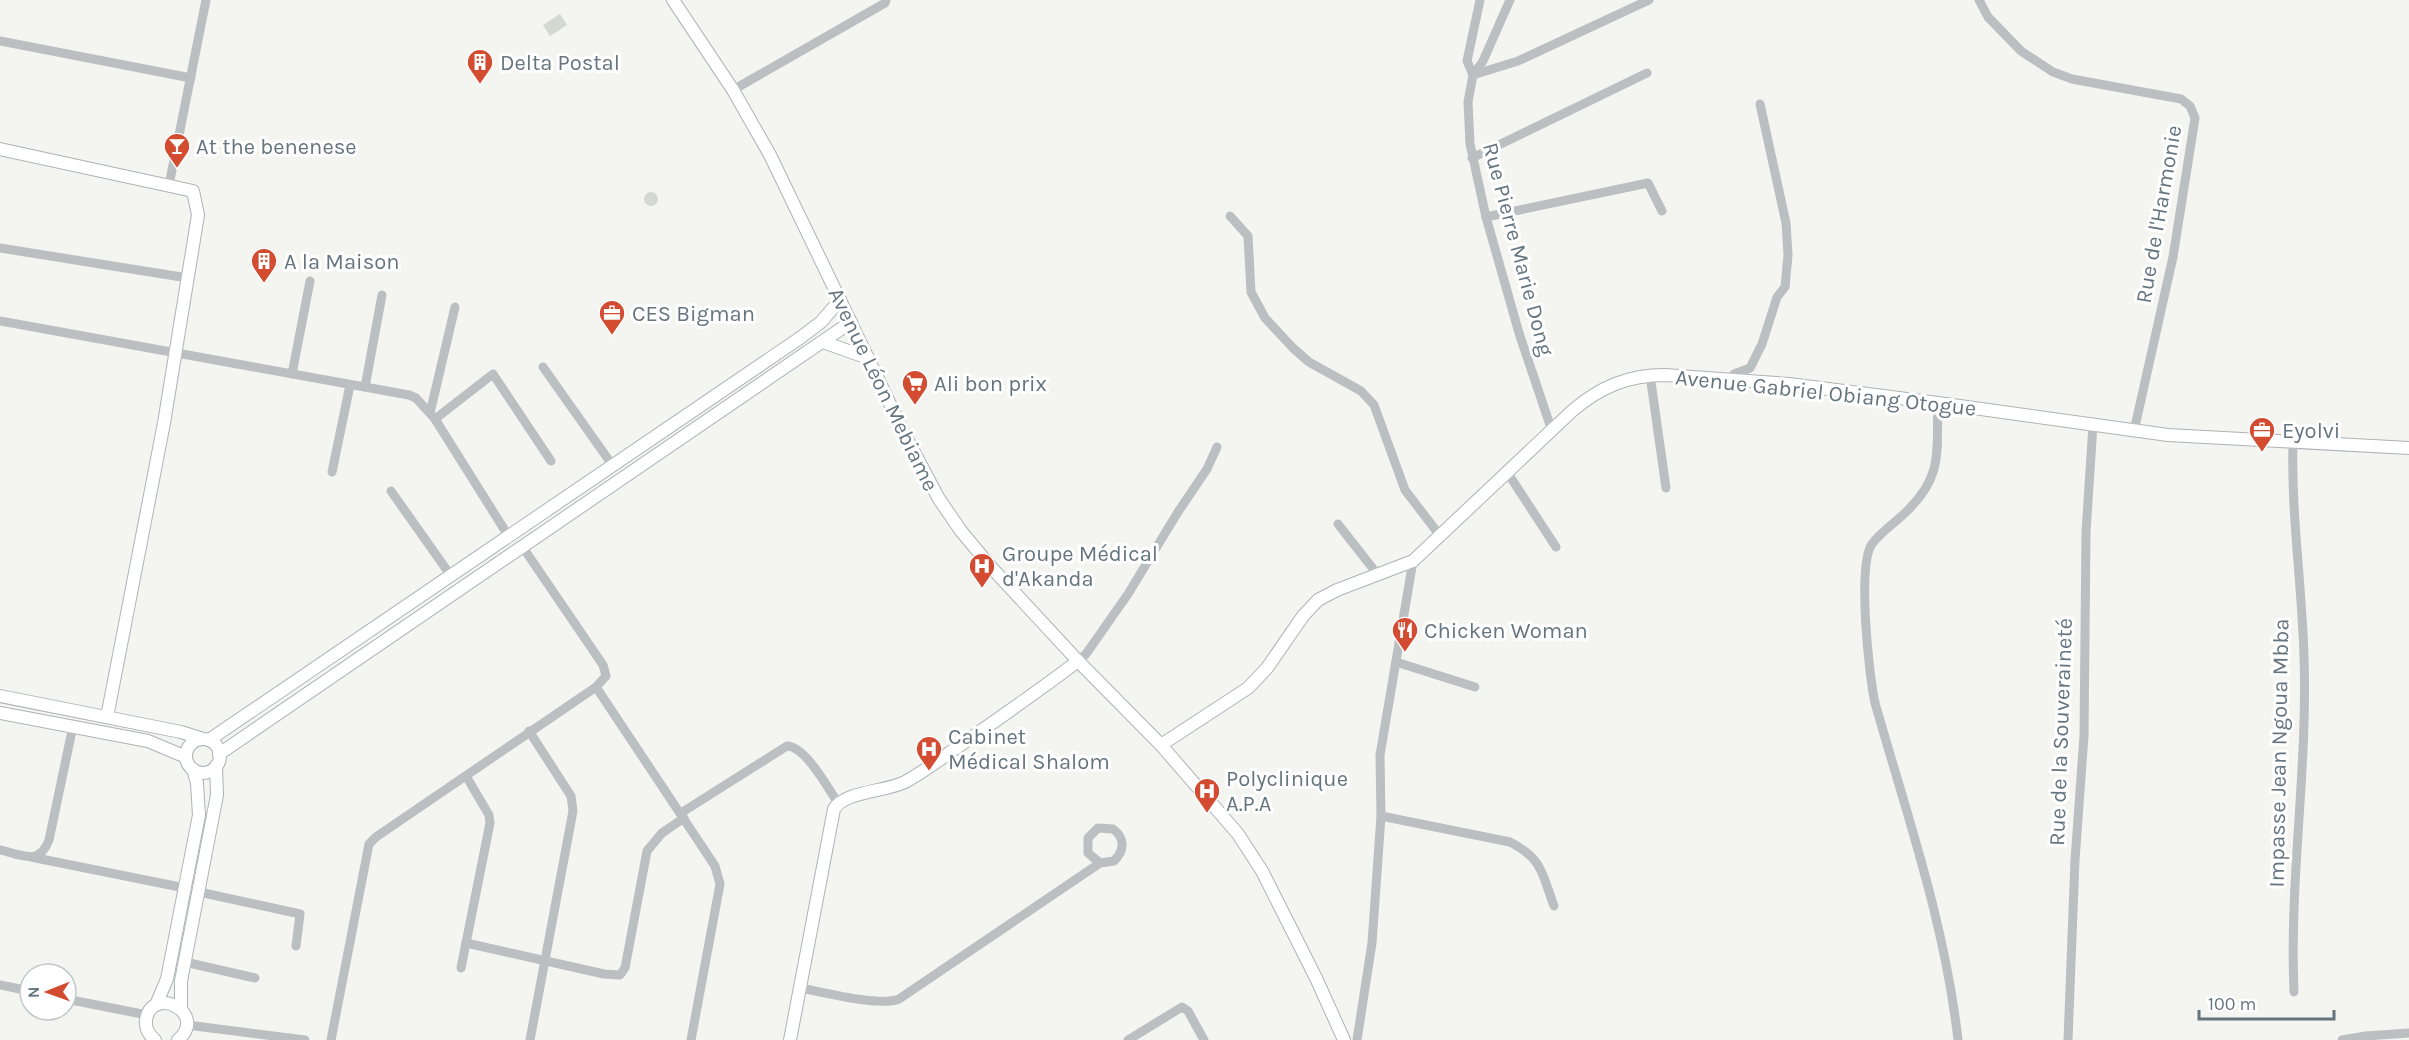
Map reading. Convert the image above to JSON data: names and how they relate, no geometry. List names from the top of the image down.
{
  "streets": {
    "street": [
      "Rue de l'Harmonie",
      "Rue Pierre Marie Dong",
      "Avenue Léon Mebiame",
      "Avenue Gabriel Obiang Otogue",
      "Rue de la Souveraineté",
      "Impasse Jean Ngoua Mbba"
    ]
  },
  "crossings": [
    ["Rue de l'Harmonie", "Avenue Gabriel Obiang Otogue"],
    ["Rue Pierre Marie Dong", "Avenue Gabriel Obiang Otogue"],
    ["Avenue Léon Mebiame", "Avenue Gabriel Obiang Otogue"],
    ["Avenue Gabriel Obiang Otogue", "Rue de la Souveraineté"],
    ["Avenue Gabriel Obiang Otogue", "Impasse Jean Ngoua Mbba"]
  ],
  "places": {
    "building": ["Delta Postal", "A la Maison"],
    "bar": ["At the benenese"],
    "office": ["CES Bigman", "Eyolvi"],
    "supermarket": ["Ali bon prix"],
    "hospital": ["Groupe Médical d'Akanda", "Cabinet Médical Shalom", "Polyclinique A.P.A"],
    "restaurant": ["Chicken Woman"]
  },
  "scale_bar": "100 m",
  "north": "left"
}
